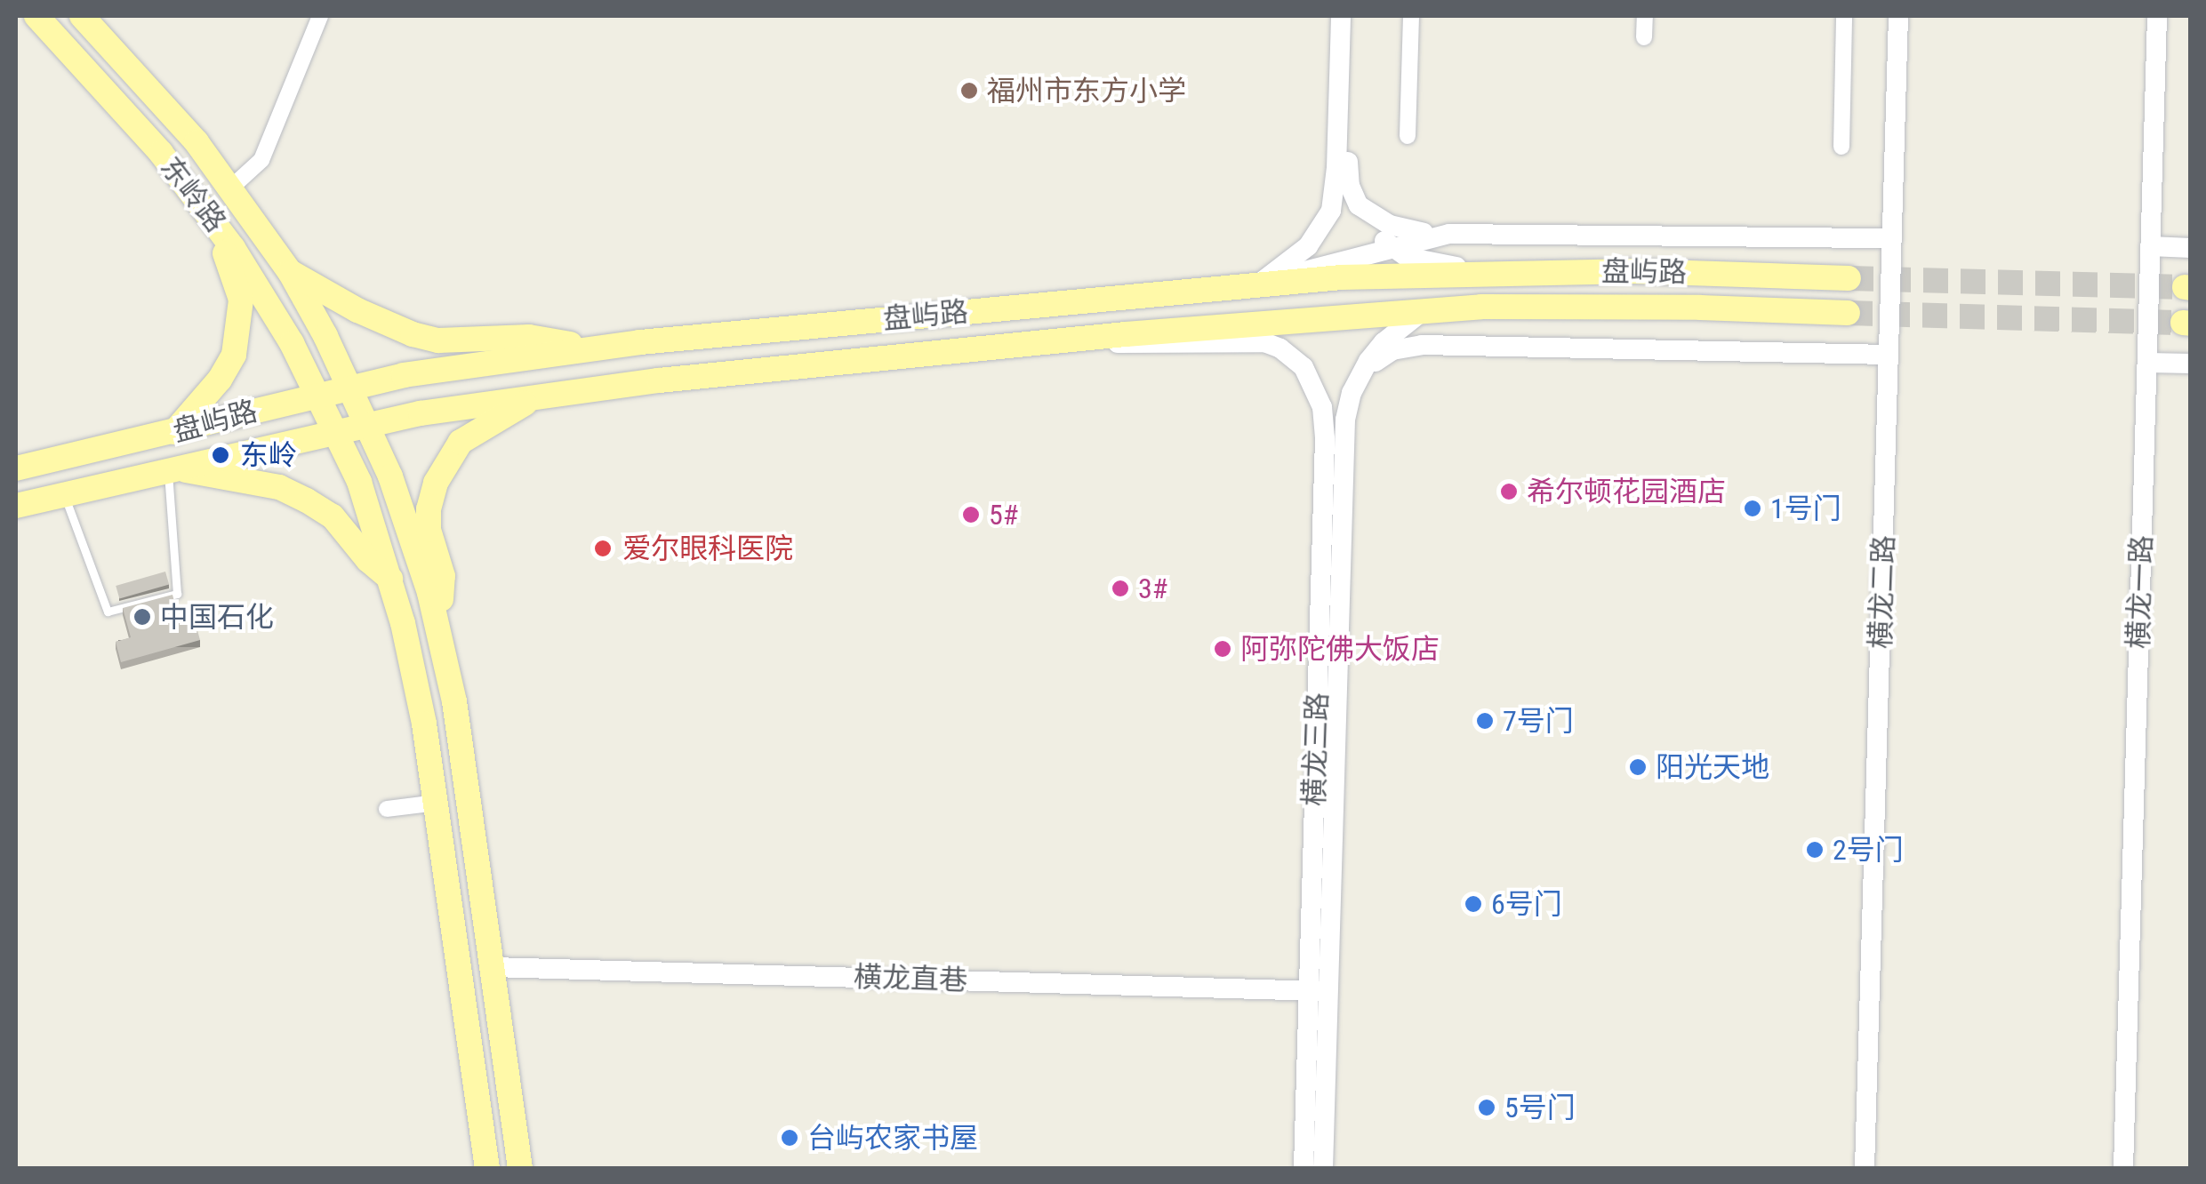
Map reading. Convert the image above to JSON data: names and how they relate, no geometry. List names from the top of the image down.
{
  "streets": {
    "main road": ["东岭路", "盘屿路"],
    "street": [
      "横龙二路",
      "横龙一路",
      "横龙三路",
      "横龙直巷"
    ]
  },
  "crossings": [
    ["东岭路", "盘屿路"],
    ["盘屿路", "横龙三路"],
    ["横龙三路", "横龙直巷"]
  ],
  "places": [
    "福州市东方小学",
    "东岭",
    "希尔顿花园酒店",
    "1号门",
    "5#",
    "爱尔眼科医院",
    "3#",
    "中国石化",
    "阿弥陀佛大饭店",
    "7号门",
    "阳光天地",
    "2号门",
    "6号门",
    "5号门",
    "台屿农家书屋"
  ]
}
